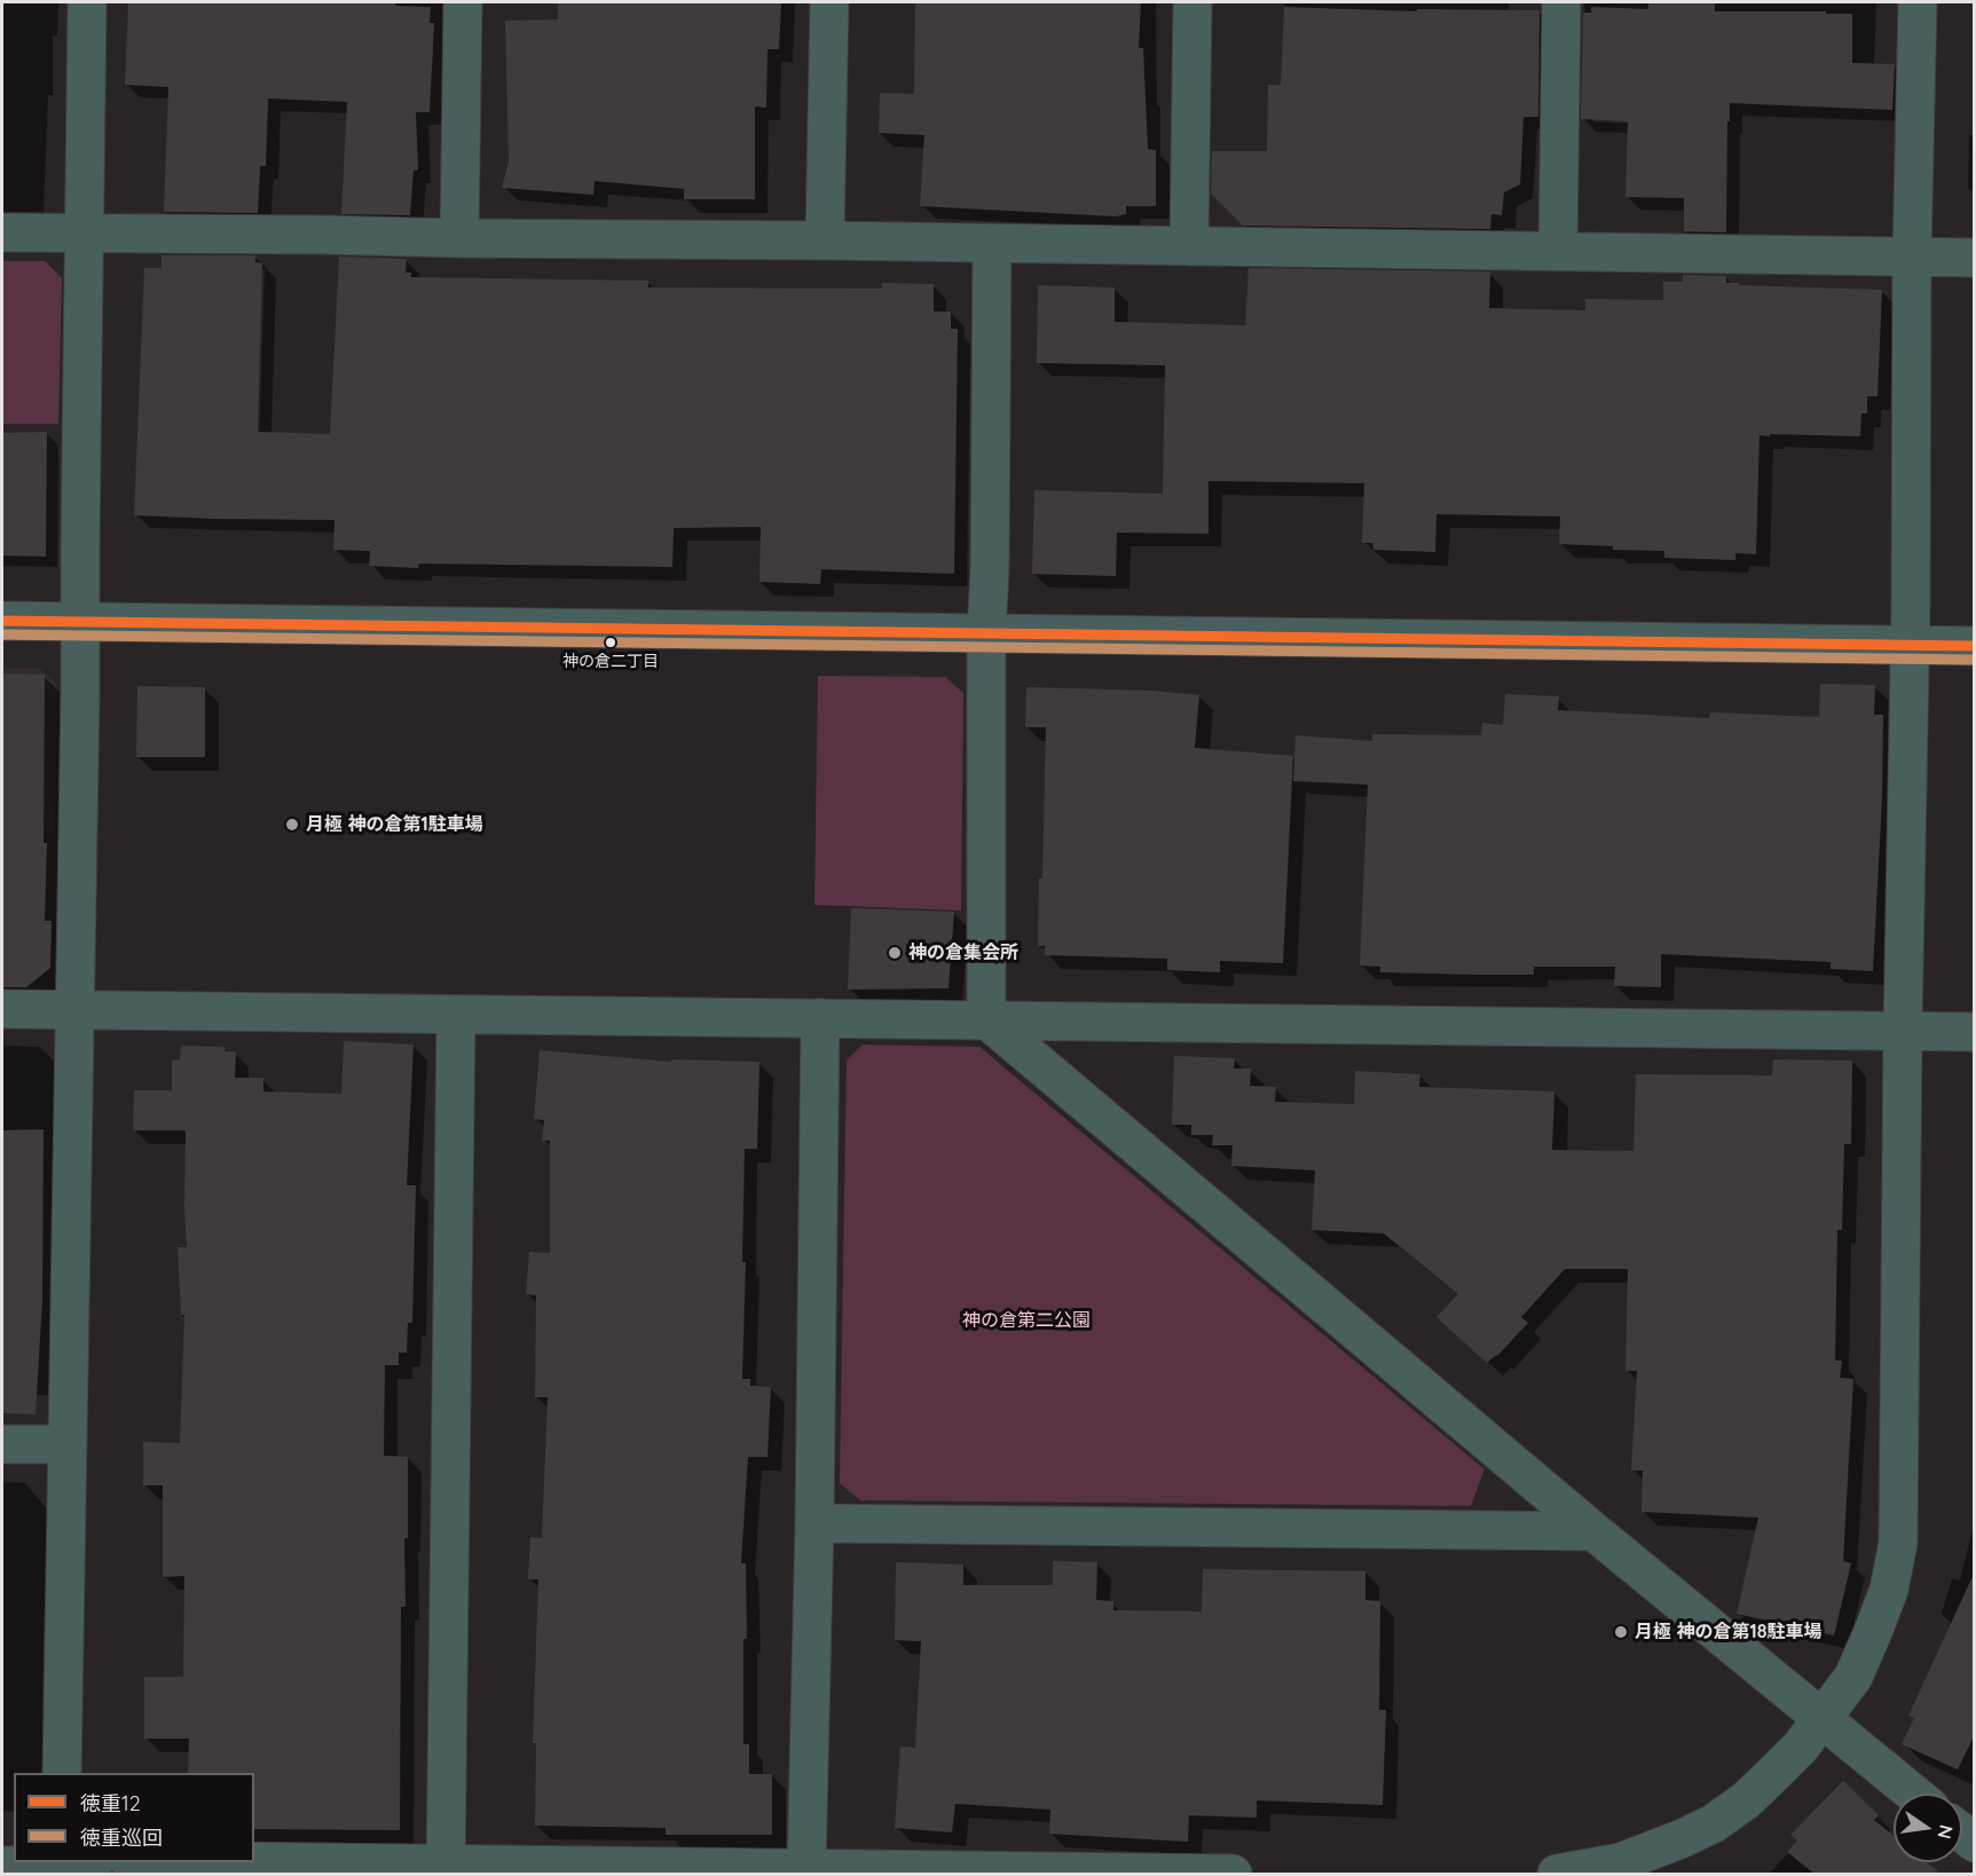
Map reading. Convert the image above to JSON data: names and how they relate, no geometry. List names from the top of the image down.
{
  "parks": ["神の倉第二公園"],
  "places": [
    "神の倉二丁目",
    "月極 神の倉第1駐車場",
    "神の倉集会所",
    "月極 神の倉第18駐車場"
  ],
  "lines": ["transit line 徳重12", "transit line 徳重巡回"],
  "legend": ["徳重12", "徳重巡回"],
  "north": "right"
}
